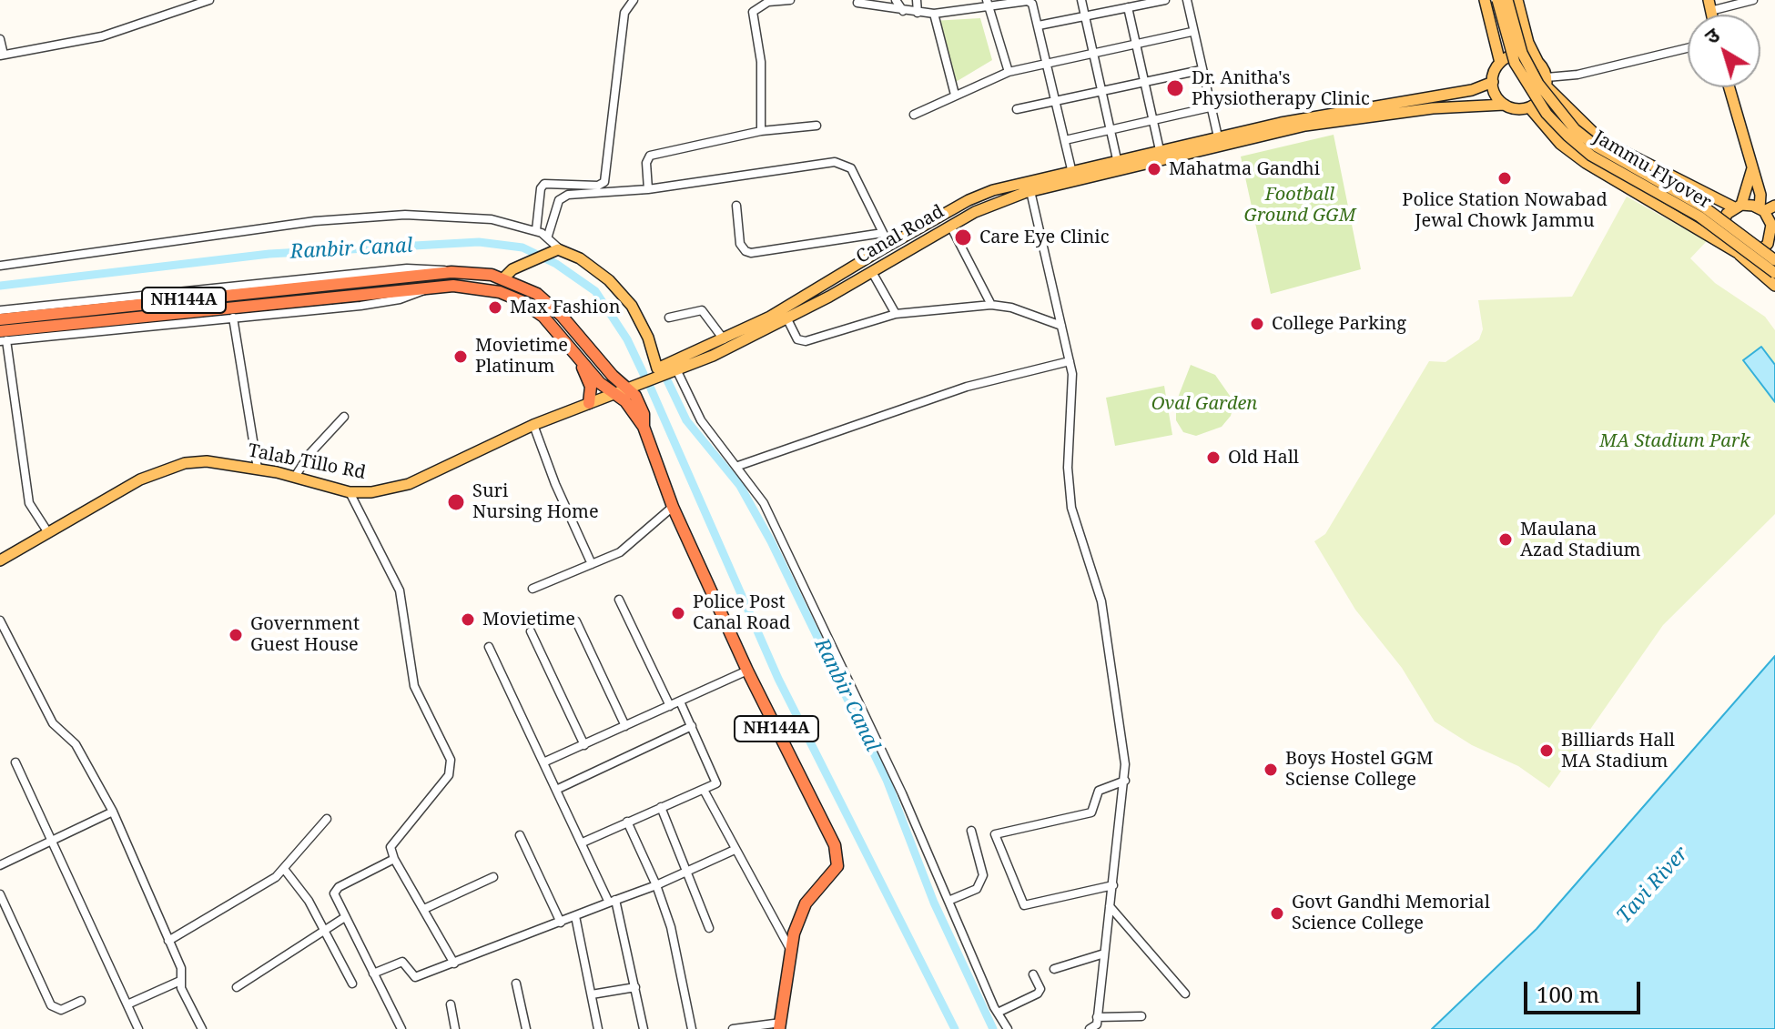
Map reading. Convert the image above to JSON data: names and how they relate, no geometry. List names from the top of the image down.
{
  "streets": {
    "highway": ["NH144A"],
    "main road": ["Jammu Flyover", "Canal Road", "Talab Tillo Rd"]
  },
  "crossings": [
    ["Canal Road", "NH144A"],
    ["Canal Road", "Talab Tillo Rd"],
    ["NH144A", "Talab Tillo Rd"]
  ],
  "water": ["Ranbir Canal", "Tavi River"],
  "parks": ["Football Ground GGM", "Oval Garden", "MA Stadium Park"],
  "places": [
    "Dr. Anitha's Physiotherapy Clinic",
    "Mahatma Gandhi",
    "Police Station Nowabad Jewal Chowk Jammu",
    "Care Eye Clinic",
    "Max Fashion",
    "College Parking",
    "Movietime Platinum",
    "Old Hall",
    "Suri Nursing Home",
    "Maulana Azad Stadium",
    "Police Post Canal Road",
    "Movietime",
    "Government Guest House",
    "Billiards Hall MA Stadium",
    "Boys Hostel GGM Sciense College",
    "Govt Gandhi Memorial Science College"
  ],
  "scale_bar": "100 m",
  "north": "top left"
}
